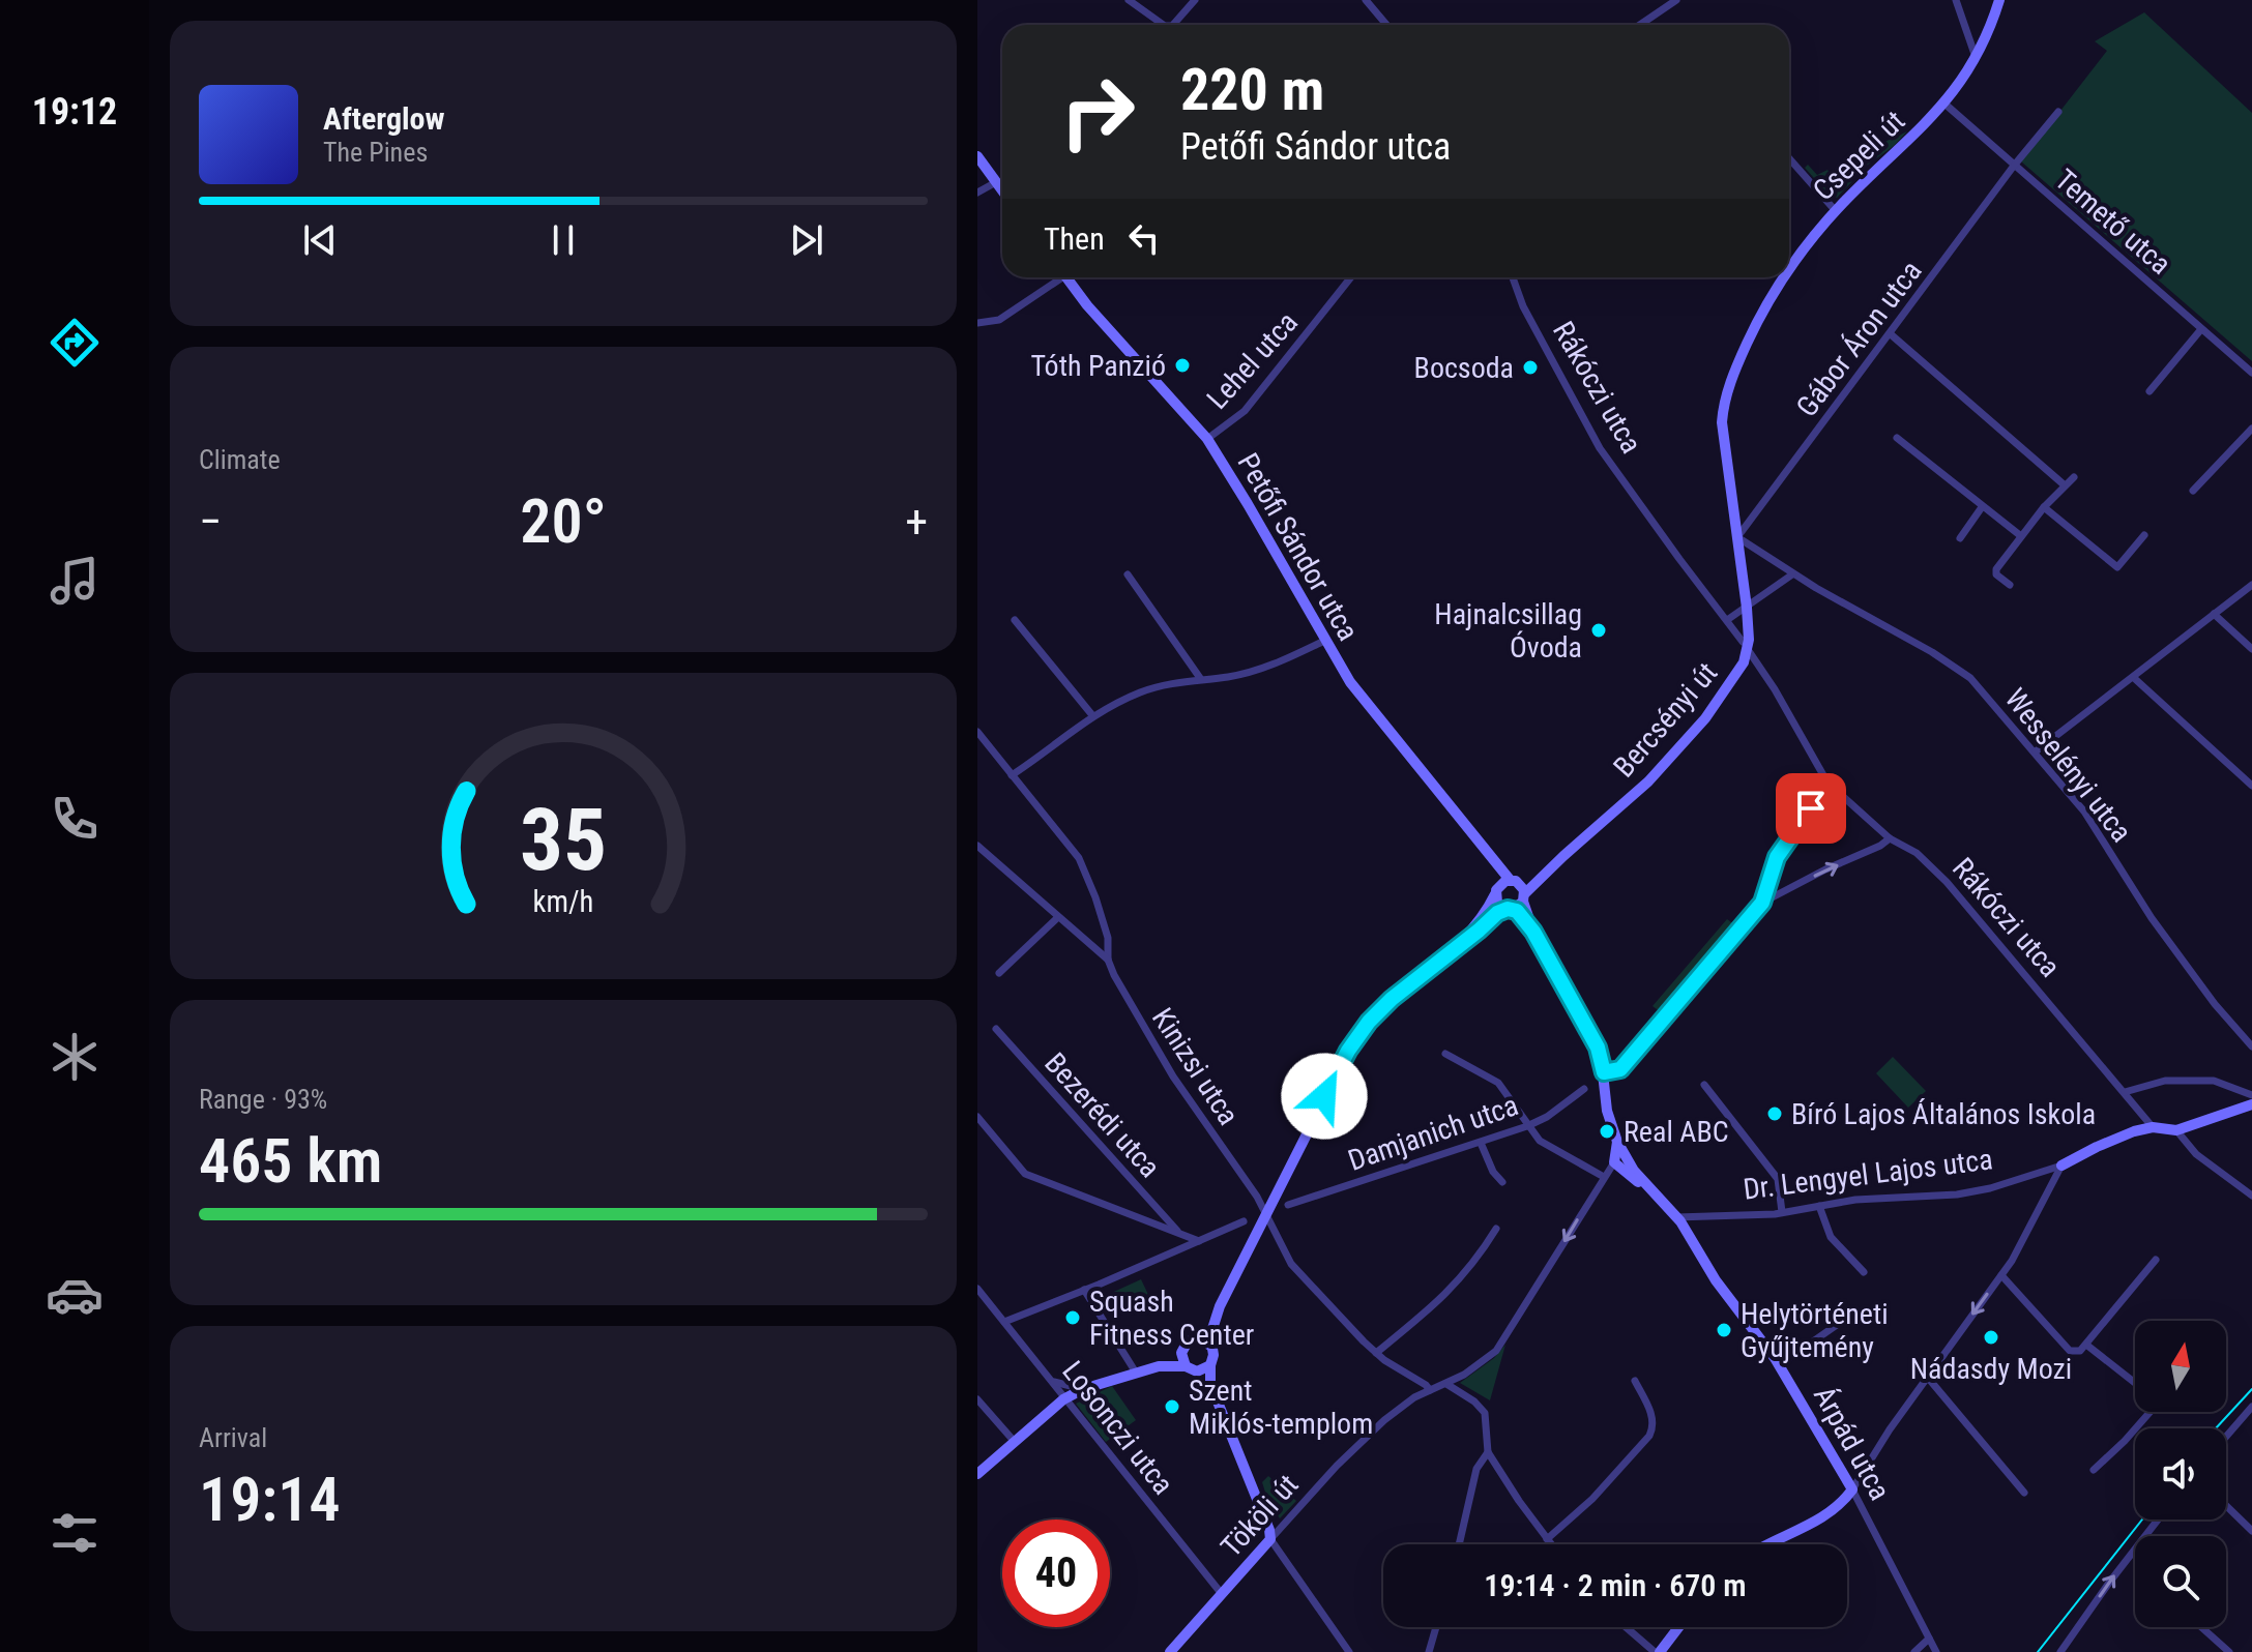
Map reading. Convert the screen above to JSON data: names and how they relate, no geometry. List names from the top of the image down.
{
  "streets": {
    "street": [
      "Csepeli út",
      "Temető utca",
      "Gábor Áron utca",
      "Lehel utca",
      "Rákóczi utca",
      "Petőfi Sándor utca",
      "Bercsényi út",
      "Wesselényi utca",
      "Kinizsi utca",
      "Bezerédi utca",
      "Damjanich utca",
      "Dr. Lengyel Lajos utca",
      "Losonczi utca",
      "Árpád utca",
      "Tököli út"
    ]
  },
  "crossings": [
    ["Csepeli út", "Temető utca"],
    ["Csepeli út", "Gábor Áron utca"],
    ["Csepeli út", "Bercsényi út"],
    ["Csepeli út", "Wesselényi utca"],
    ["Temető utca", "Gábor Áron utca"],
    ["Gábor Áron utca", "Bercsényi út"],
    ["Gábor Áron utca", "Wesselényi utca"],
    ["Lehel utca", "Petőfi Sándor utca"],
    ["Rákóczi utca", "Bercsényi út"],
    ["Rákóczi utca", "Dr. Lengyel Lajos utca"],
    ["Petőfi Sándor utca", "Bercsényi út"],
    ["Bercsényi út", "Wesselényi utca"],
    ["Kinizsi utca", "Tököli út"],
    ["Dr. Lengyel Lajos utca", "Árpád utca"],
    ["Losonczi utca", "Tököli út"],
    ["Árpád utca", "Tököli út"]
  ],
  "one_way": ["Tököli út"],
  "places": [
    "Tóth Panzió",
    "Bocsoda",
    "Hajnalcsillag Óvoda",
    "Bíró Lajos Általános Iskola",
    "Real ABC",
    "Squash Fitness Center",
    "Helytörténeti Gyűjtemény",
    "Nádasdy Mozi",
    "Szent Miklós-templom"
  ],
  "north": "top",
  "page": {
    "tabs": "19:12",
    "turn": ["220 m", "Petőfi Sándor utca"],
    "song": ["Afterglow", "The Pines"],
    "then": "Then",
    "tile": [
      "Climate",
      ["Range · 93%", "465 km"],
      ["Arrival", "19:14"]
    ],
    "heat": ["−", "20°", "+"],
    "limit": "40",
    "trip": "19:14 · 2 min · 670 m",
    "gauge": ["35", "km/h"]
  }
}
